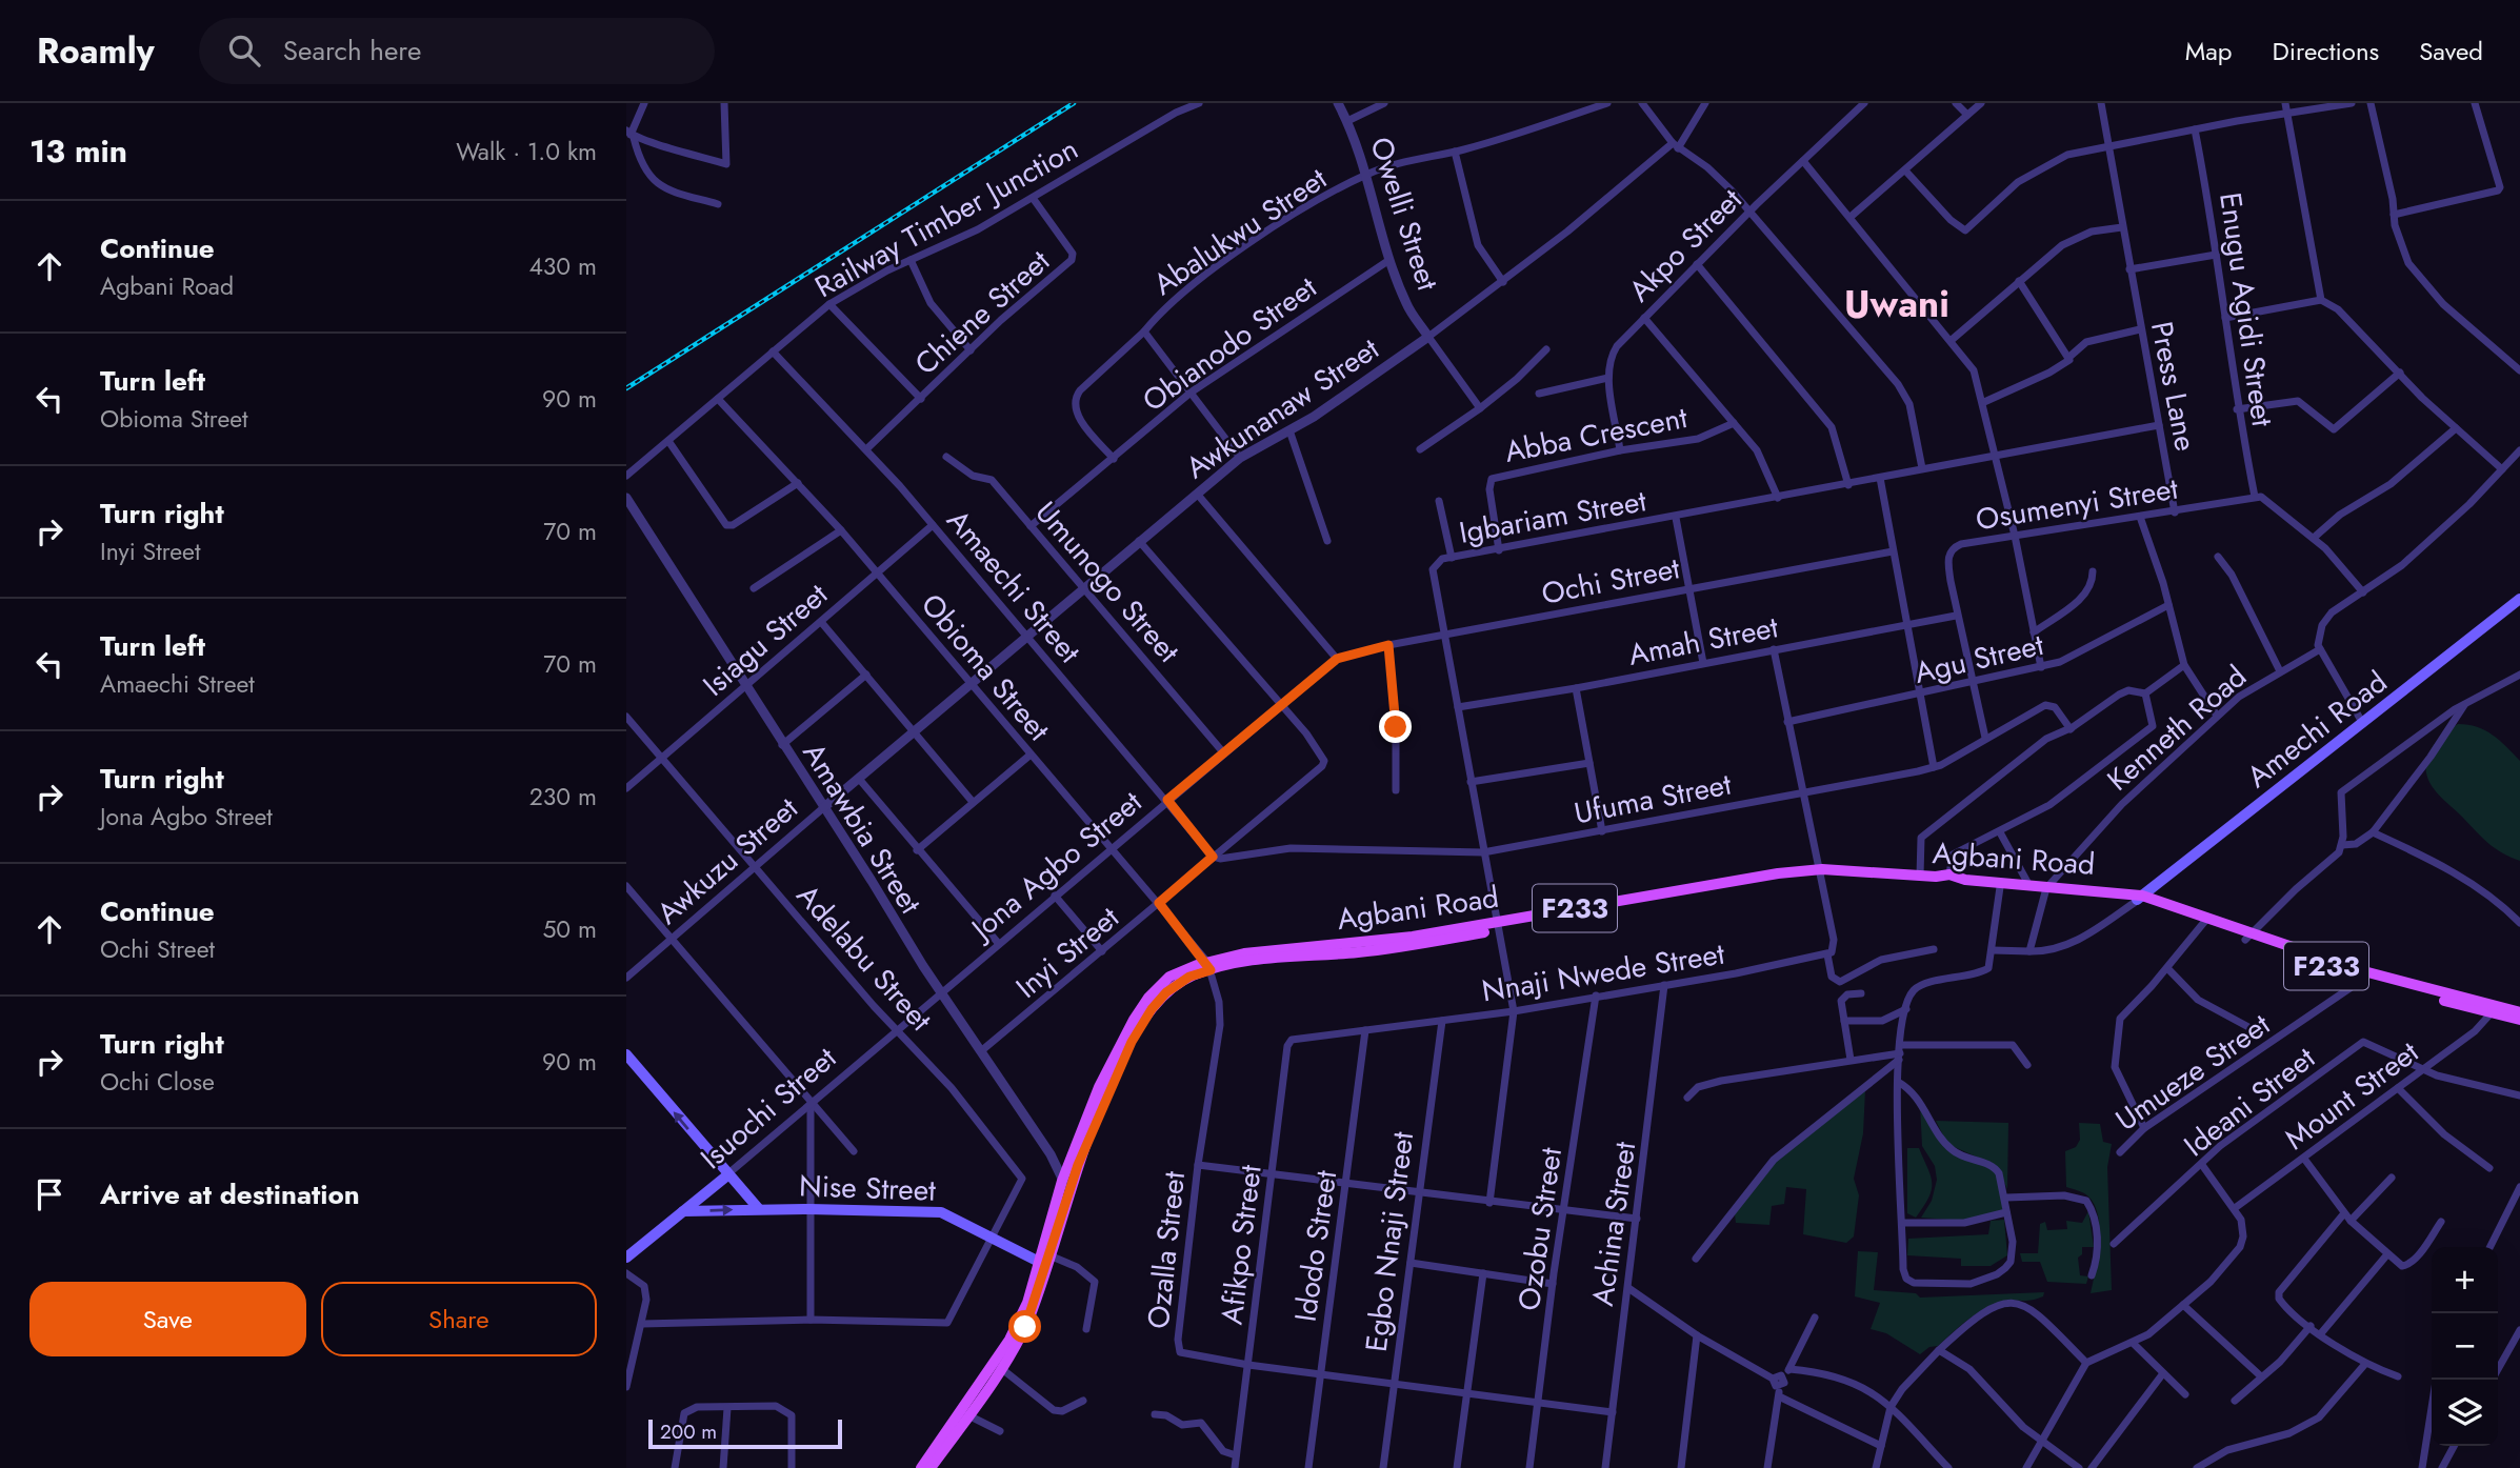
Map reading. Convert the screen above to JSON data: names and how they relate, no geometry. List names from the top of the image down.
{
  "streets": {
    "main road": [
      "Amechi Road",
      "Agbani Road",
      "F233",
      "Isuochi Street",
      "Nise Street"
    ],
    "street": [
      "Owelli Street",
      "Railway Timber Junction",
      "Abalukwu Street",
      "Akpo Street",
      "Enugu Agidi Street",
      "Chiene Street",
      "Obianodo Street",
      "Press Lane",
      "Awkunanaw Street",
      "Abba Crescent",
      "Osumenyi Street",
      "Igbariam Street",
      "Ochi Street",
      "Umunogo Street",
      "Amaechi Street",
      "Isiagu Street",
      "Amah Street",
      "Agu Street",
      "Obioma Street",
      "Kenneth Road",
      "Ufuma Street",
      "Amawbia Street",
      "Awkuzu Street",
      "Jona Agbo Street",
      "Inyi Street",
      "Adelabu Street",
      "Nnaji Nwede Street",
      "Umueze Street",
      "Mount Street",
      "Ideani Street",
      "Achina Street",
      "Ozobu Street",
      "Egbo Nnaji Street",
      "Afikpo Street",
      "Idodo Street",
      "Ozalla Street"
    ]
  },
  "crossings": [
    ["Owelli Street", "Abalukwu Street"],
    ["Owelli Street", "Obianodo Street"],
    ["Owelli Street", "Awkunanaw Street"],
    ["Railway Timber Junction", "Chiene Street"],
    ["Railway Timber Junction", "Amaechi Street"],
    ["Railway Timber Junction", "Obioma Street"],
    ["Abalukwu Street", "Obianodo Street"],
    ["Abalukwu Street", "Awkunanaw Street"],
    ["Akpo Street", "Abba Crescent"],
    ["Enugu Agidi Street", "Osumenyi Street"],
    ["Chiene Street", "Amaechi Street"],
    ["Obianodo Street", "Umunogo Street"],
    ["Press Lane", "Osumenyi Street"],
    ["Press Lane", "Igbariam Street"],
    ["Awkunanaw Street", "Umunogo Street"],
    ["Awkunanaw Street", "Amaechi Street"],
    ["Awkunanaw Street", "Obioma Street"],
    ["Awkunanaw Street", "Amawbia Street"],
    ["Awkunanaw Street", "Awkuzu Street"],
    ["Abba Crescent", "Igbariam Street"],
    ["Osumenyi Street", "Amah Street"],
    ["Osumenyi Street", "Agu Street"],
    ["Osumenyi Street", "Ufuma Street"],
    ["Igbariam Street", "Ochi Street"],
    ["Igbariam Street", "Amah Street"],
    ["Igbariam Street", "Ufuma Street"],
    ["Igbariam Street", "Agbani Road"],
    ["Igbariam Street", "Nnaji Nwede Street"],
    ["Ochi Street", "Jona Agbo Street"],
    ["Umunogo Street", "Jona Agbo Street"],
    ["Amaechi Street", "Isiagu Street"],
    ["Amaechi Street", "Ufuma Street"],
    ["Amaechi Street", "Jona Agbo Street"],
    ["Amaechi Street", "Inyi Street"],
    ["Isiagu Street", "Obioma Street"],
    ["Isiagu Street", "Amawbia Street"],
    ["Isiagu Street", "Adelabu Street"],
    ["Obioma Street", "Agbani Road"],
    ["Obioma Street", "Jona Agbo Street"],
    ["Obioma Street", "Inyi Street"],
    ["Obioma Street", "Ozalla Street"],
    ["Kenneth Road", "Agbani Road"],
    ["Amechi Road", "Agbani Road"],
    ["Ufuma Street", "Inyi Street"],
    ["Amawbia Street", "Agbani Road"],
    ["Amawbia Street", "Awkuzu Street"],
    ["Amawbia Street", "Jona Agbo Street"],
    ["Amawbia Street", "Inyi Street"],
    ["Amawbia Street", "Isuochi Street"],
    ["Agbani Road", "Umueze Street"],
    ["Agbani Road", "Mount Street"],
    ["Agbani Road", "Nise Street"],
    ["Agbani Road", "Ozalla Street"],
    ["Awkuzu Street", "Adelabu Street"],
    ["Jona Agbo Street", "Inyi Street"],
    ["Jona Agbo Street", "Isuochi Street"],
    ["Adelabu Street", "Isuochi Street"],
    ["Adelabu Street", "Nise Street"],
    ["Nnaji Nwede Street", "Achina Street"],
    ["Nnaji Nwede Street", "Ozobu Street"],
    ["Nnaji Nwede Street", "Egbo Nnaji Street"],
    ["Nnaji Nwede Street", "Afikpo Street"],
    ["Nnaji Nwede Street", "Idodo Street"],
    ["Mount Street", "Ideani Street"],
    ["Isuochi Street", "Nise Street"],
    ["Achina Street", "Ozalla Street"],
    ["Ozobu Street", "Ozalla Street"],
    ["Egbo Nnaji Street", "Ozalla Street"],
    ["Afikpo Street", "Ozalla Street"],
    ["Idodo Street", "Ozalla Street"]
  ],
  "districts": ["Uwani"],
  "scale_bar": "200 m",
  "page": {
    "header": "Roamly",
    "search": "Search here",
    "nav": ["Map", "Directions", "Saved"],
    "heading": ["13 min", "Walk · 1.0 km"],
    "list": [
      ["Continue", "Agbani Road", "430 m"],
      ["Turn left", "Obioma Street", "90 m"],
      ["Turn right", "Inyi Street", "70 m"],
      ["Turn left", "Amaechi Street", "70 m"],
      ["Turn right", "Jona Agbo Street", "230 m"],
      ["Continue", "Ochi Street", "50 m"],
      ["Turn right", "Ochi Close", "90 m"],
      "Arrive at destination"
    ],
    "map_buttons": ["+", "−"],
    "buttons": ["Save", "Share"],
    "scale": "200 m"
  }
}
